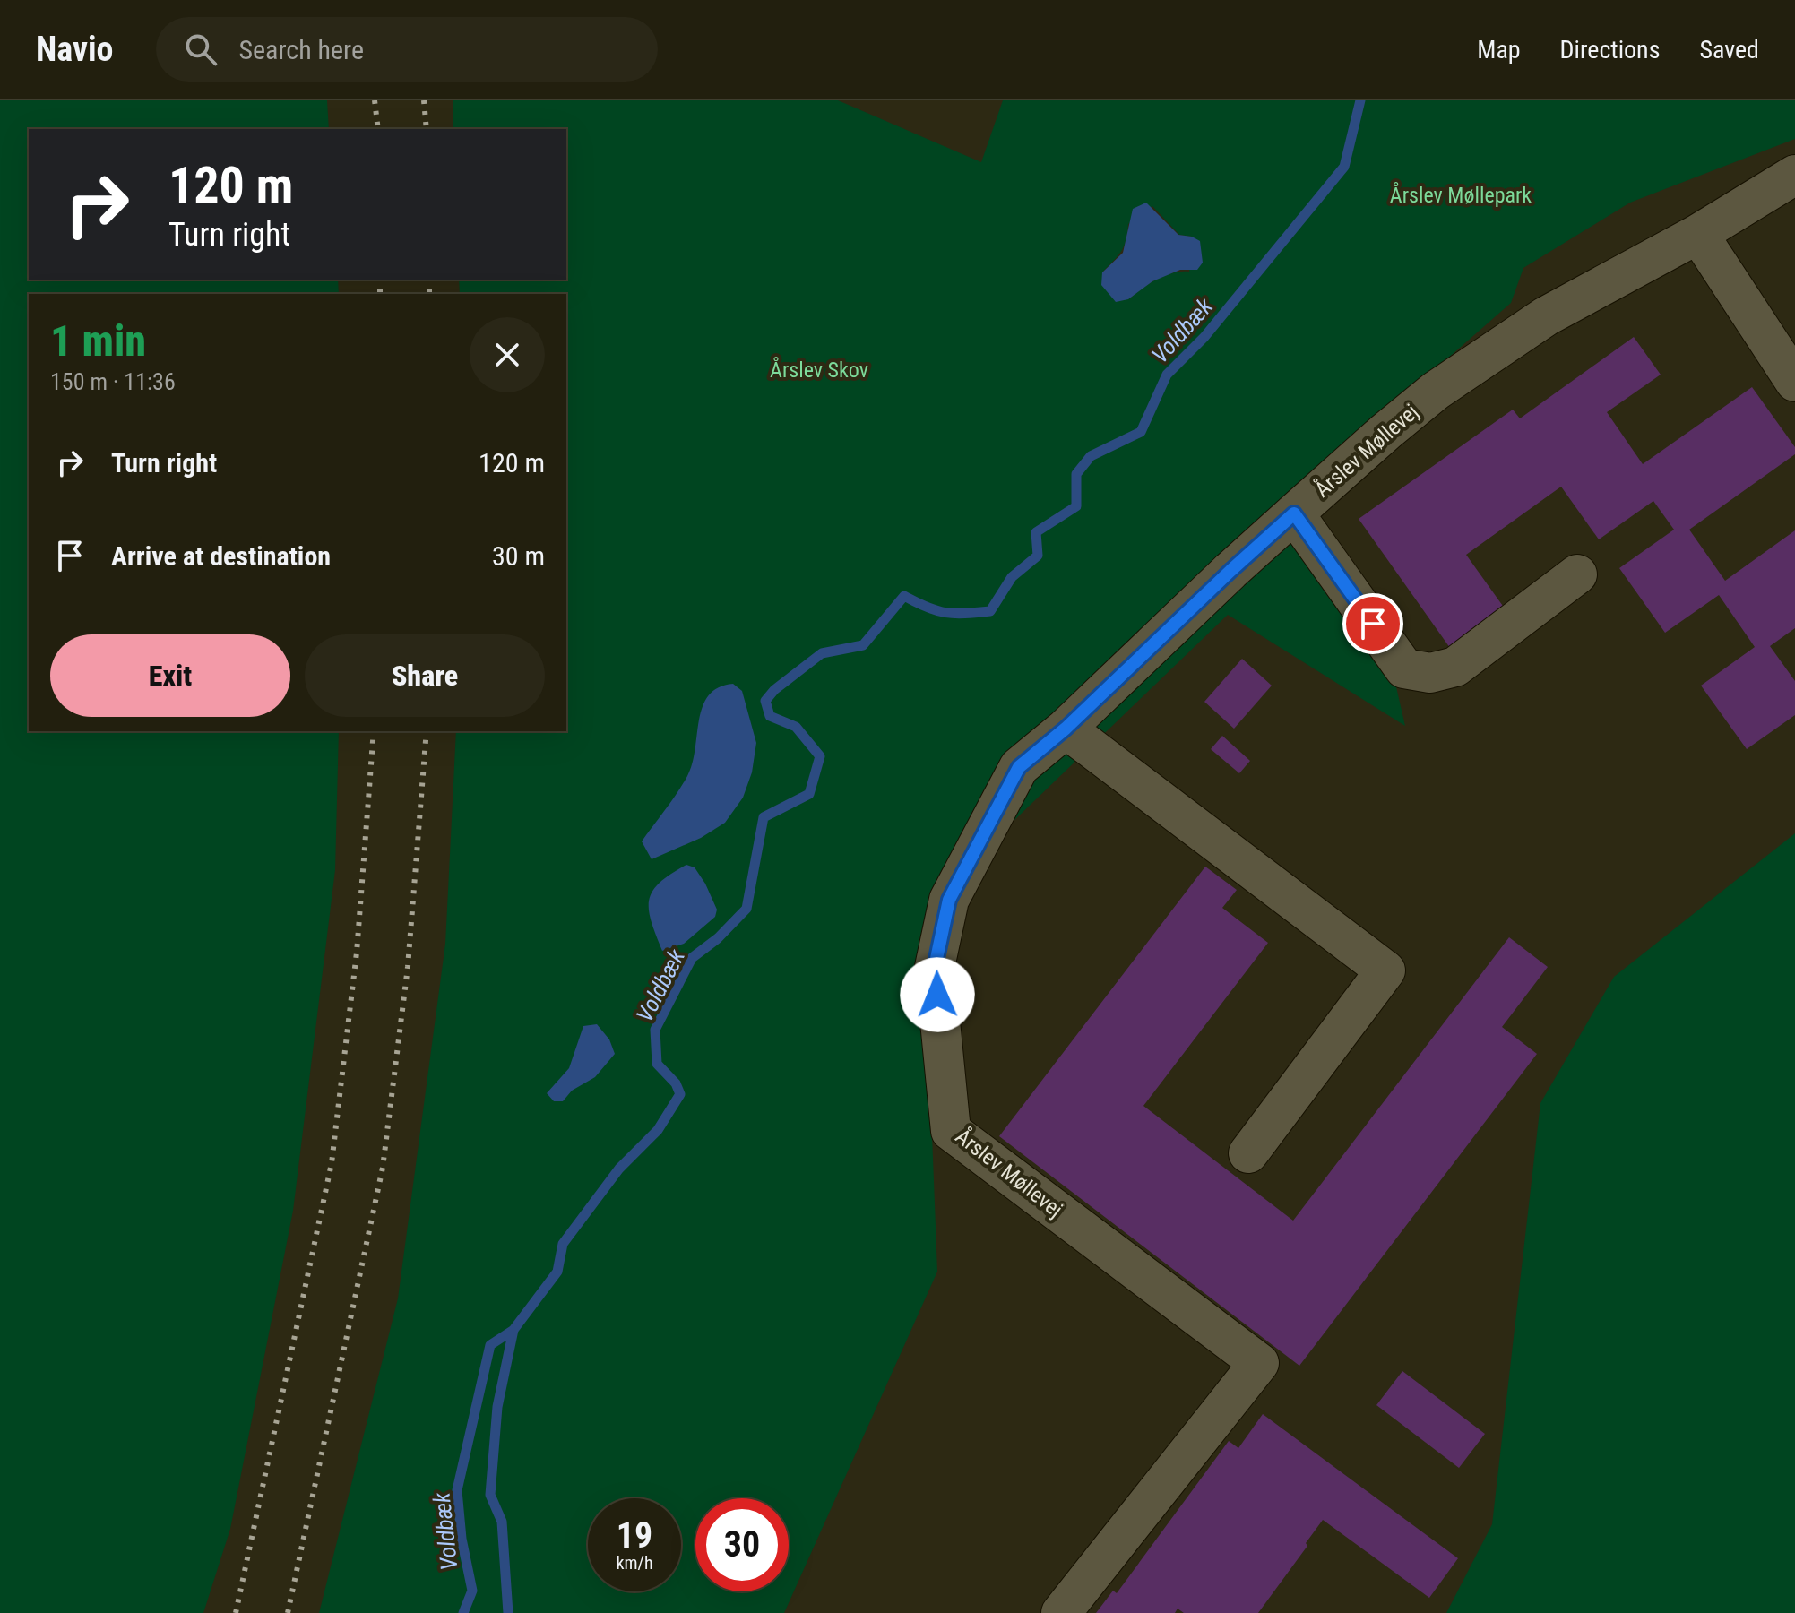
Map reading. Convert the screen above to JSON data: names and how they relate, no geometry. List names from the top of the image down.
{
  "streets": {
    "street": ["Årslev Møllevej"]
  },
  "water": ["Voldbæk"],
  "parks": ["Årslev Møllepark", "Årslev Skov"],
  "page": {
    "header": "Navio",
    "search": "Search here",
    "nav": ["Map", "Directions", "Saved"],
    "turn": ["120 m", "Turn right"],
    "heading": ["1 min", "150 m · 11:36"],
    "list": [
      {
        "name": "Turn right",
        "value": "120 m"
      },
      {
        "name": "Arrive at destination",
        "value": "30 m"
      }
    ],
    "buttons": ["Exit", "Share"],
    "speed": "19 km/h",
    "limit": "30"
  }
}
